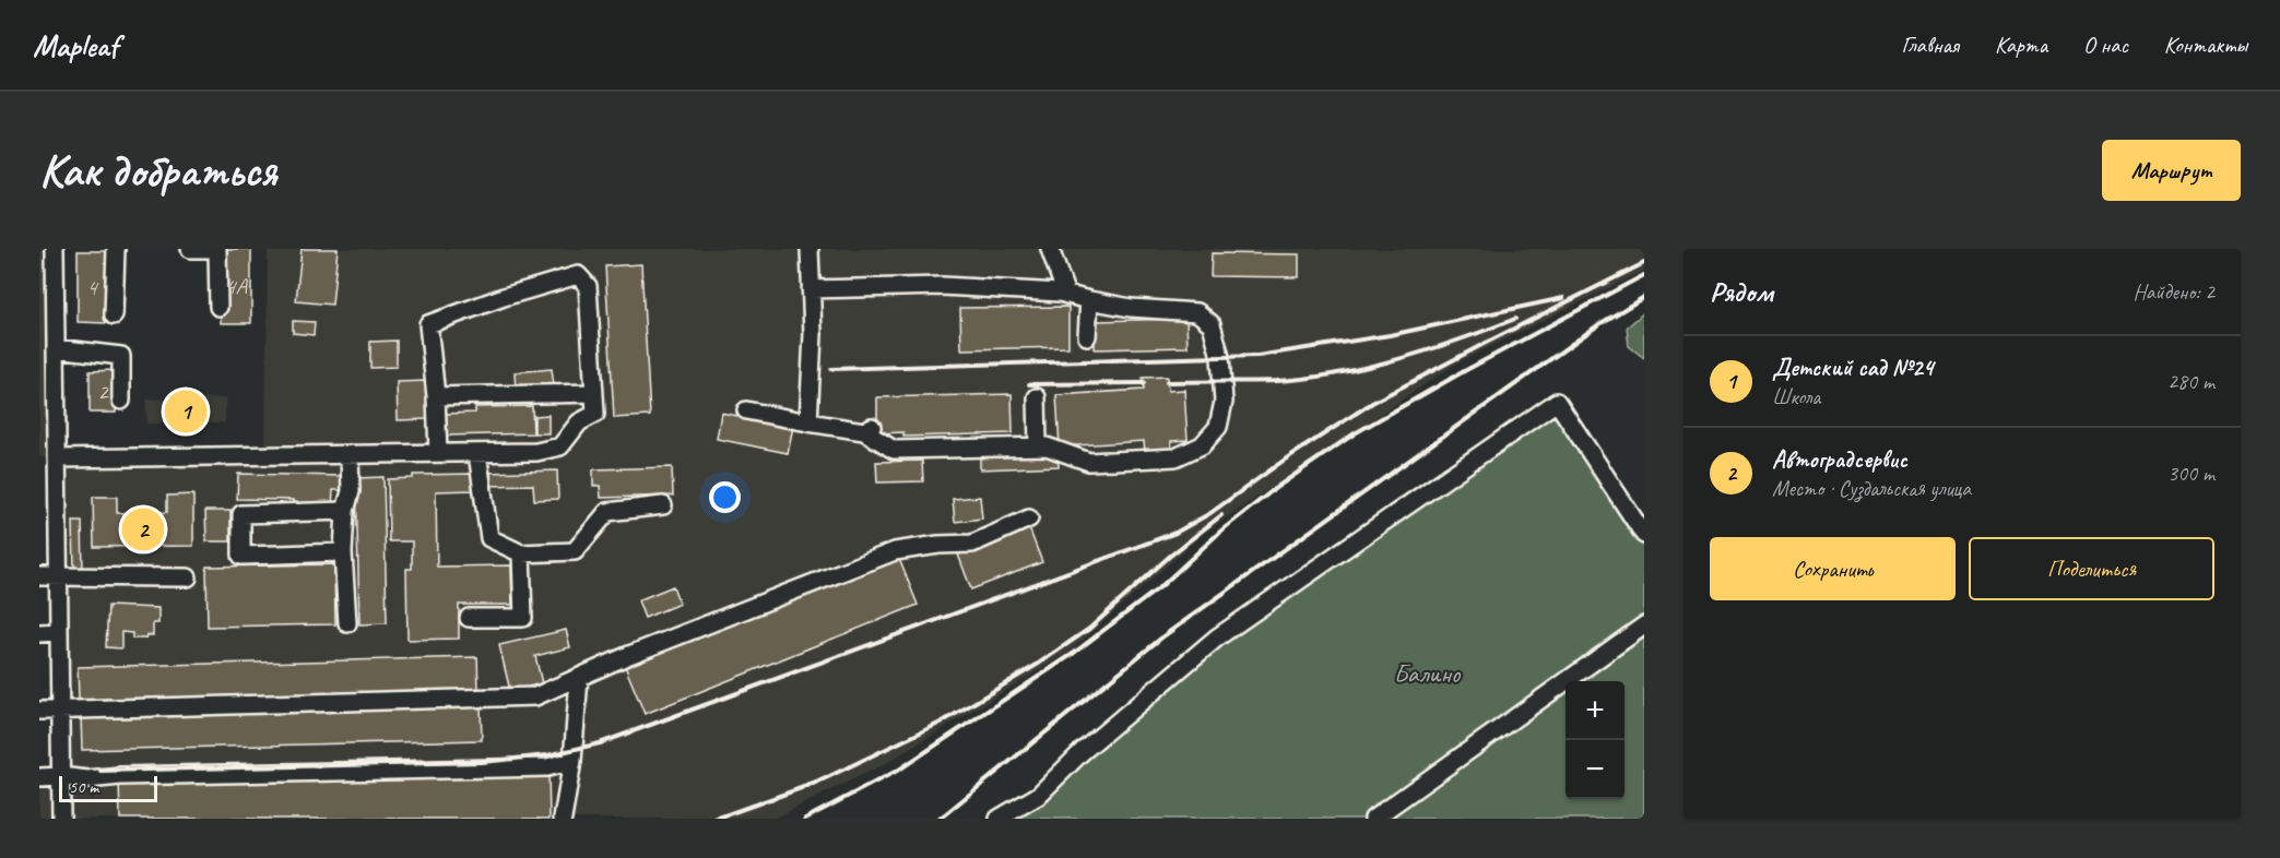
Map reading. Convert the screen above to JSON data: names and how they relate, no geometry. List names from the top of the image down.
{
  "parks": ["Балино"],
  "house_numbers": ["4А", "4", "2"],
  "scale_bar": "50 m",
  "page": {
    "header": "Mapleaf",
    "nav": [
      "Главная",
      "Карта",
      "О нас",
      "Контакты"
    ],
    "buttons": [
      "Маршрут",
      ["Сохранить", "Поделиться"]
    ],
    "title": "Как добраться",
    "heading": ["Рядом", "Найдено: 2"],
    "list": [
      {
        "mark": "1",
        "name": "Детский сад №24",
        "note": "Школа",
        "value": "280 m"
      },
      {
        "mark": "2",
        "name": "Автоградсервис",
        "note": "Место · Суздальская улица",
        "value": "300 m"
      }
    ],
    "pins": ["1", "2"],
    "map_buttons": ["+", "−"],
    "scale": "50 m"
  }
}
